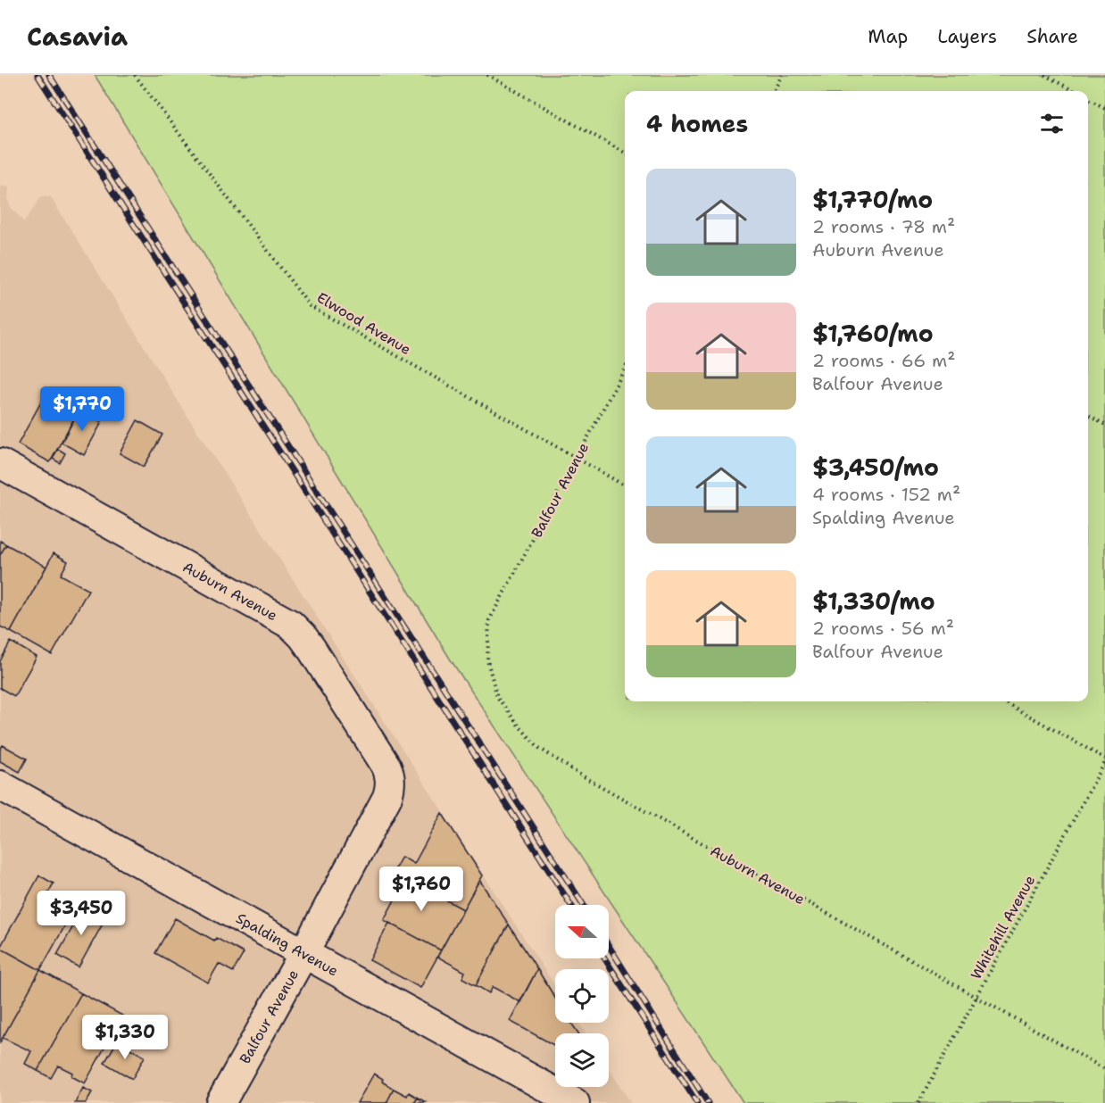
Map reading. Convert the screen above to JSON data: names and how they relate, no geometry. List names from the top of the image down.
{
  "streets": {
    "street": ["Balfour Avenue", "Auburn Avenue", "Spalding Avenue"],
    "path": ["Elwood Avenue", "Whitehill Avenue"]
  },
  "crossings": [
    ["Elwood Avenue", "Balfour Avenue"],
    ["Balfour Avenue", "Auburn Avenue"],
    ["Balfour Avenue", "Spalding Avenue"],
    ["Auburn Avenue", "Whitehill Avenue"]
  ],
  "north": "left",
  "page": {
    "header": "Casavia",
    "nav": ["Map", "Layers", "Share"],
    "heading": "4 homes",
    "list": [
      {
        "name": "$1,770/mo",
        "note": "2 rooms · 78 m² · Auburn Avenue"
      },
      {
        "name": "$1,760/mo",
        "note": "2 rooms · 66 m² · Balfour Avenue"
      },
      {
        "name": "$3,450/mo",
        "note": "4 rooms · 152 m² · Spalding Avenue"
      },
      {
        "name": "$1,330/mo",
        "note": "2 rooms · 56 m² · Balfour Avenue"
      }
    ],
    "price": [
      "$1,770",
      "$1,760",
      "$3,450",
      "$1,330"
    ]
  }
}
